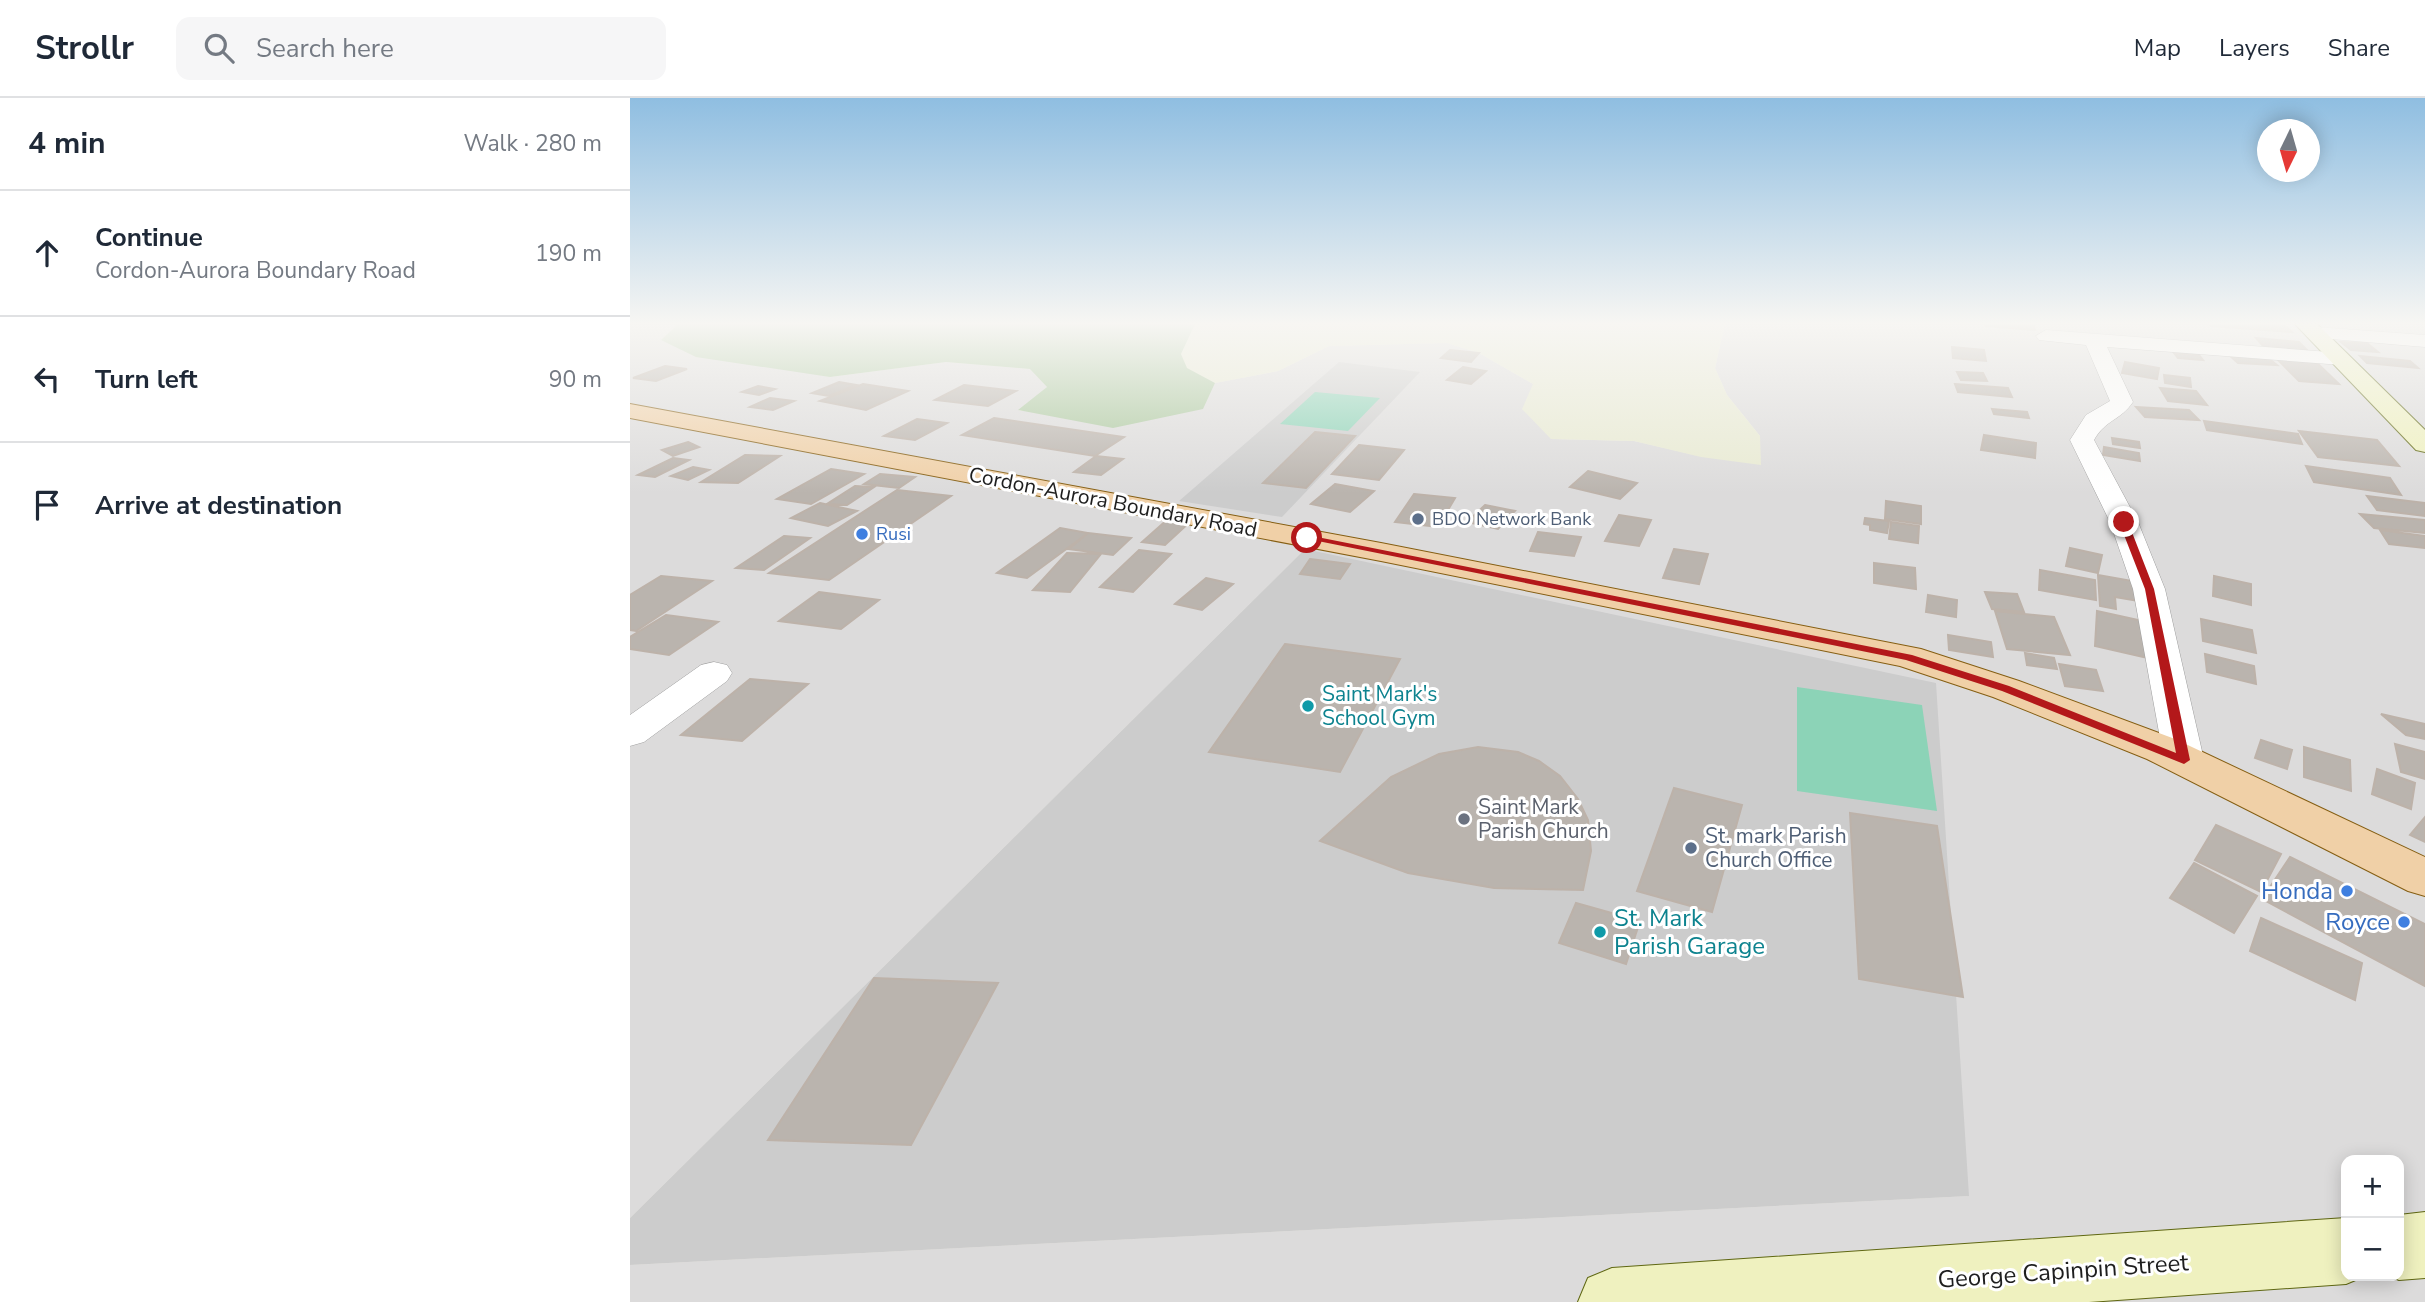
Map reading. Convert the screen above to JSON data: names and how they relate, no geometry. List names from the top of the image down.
{
  "streets": {
    "main road": ["Cordon-Aurora Boundary Road", "George Capinpin Street"]
  },
  "places": [
    "BDO Network Bank",
    "Rusi",
    "Saint Mark's School Gym",
    "Saint Mark Parish Church",
    "St. mark Parish Church Office",
    "Honda",
    "Royce",
    "St. Mark Parish Garage"
  ],
  "north": "bottom",
  "page": {
    "header": "Strollr",
    "search": "Search here",
    "nav": ["Map", "Layers", "Share"],
    "heading": ["4 min", "Walk · 280 m"],
    "list": [
      ["Continue", "Cordon-Aurora Boundary Road", "190 m"],
      ["Turn left", "90 m"],
      "Arrive at destination"
    ],
    "map_buttons": ["+", "−"]
  }
}
